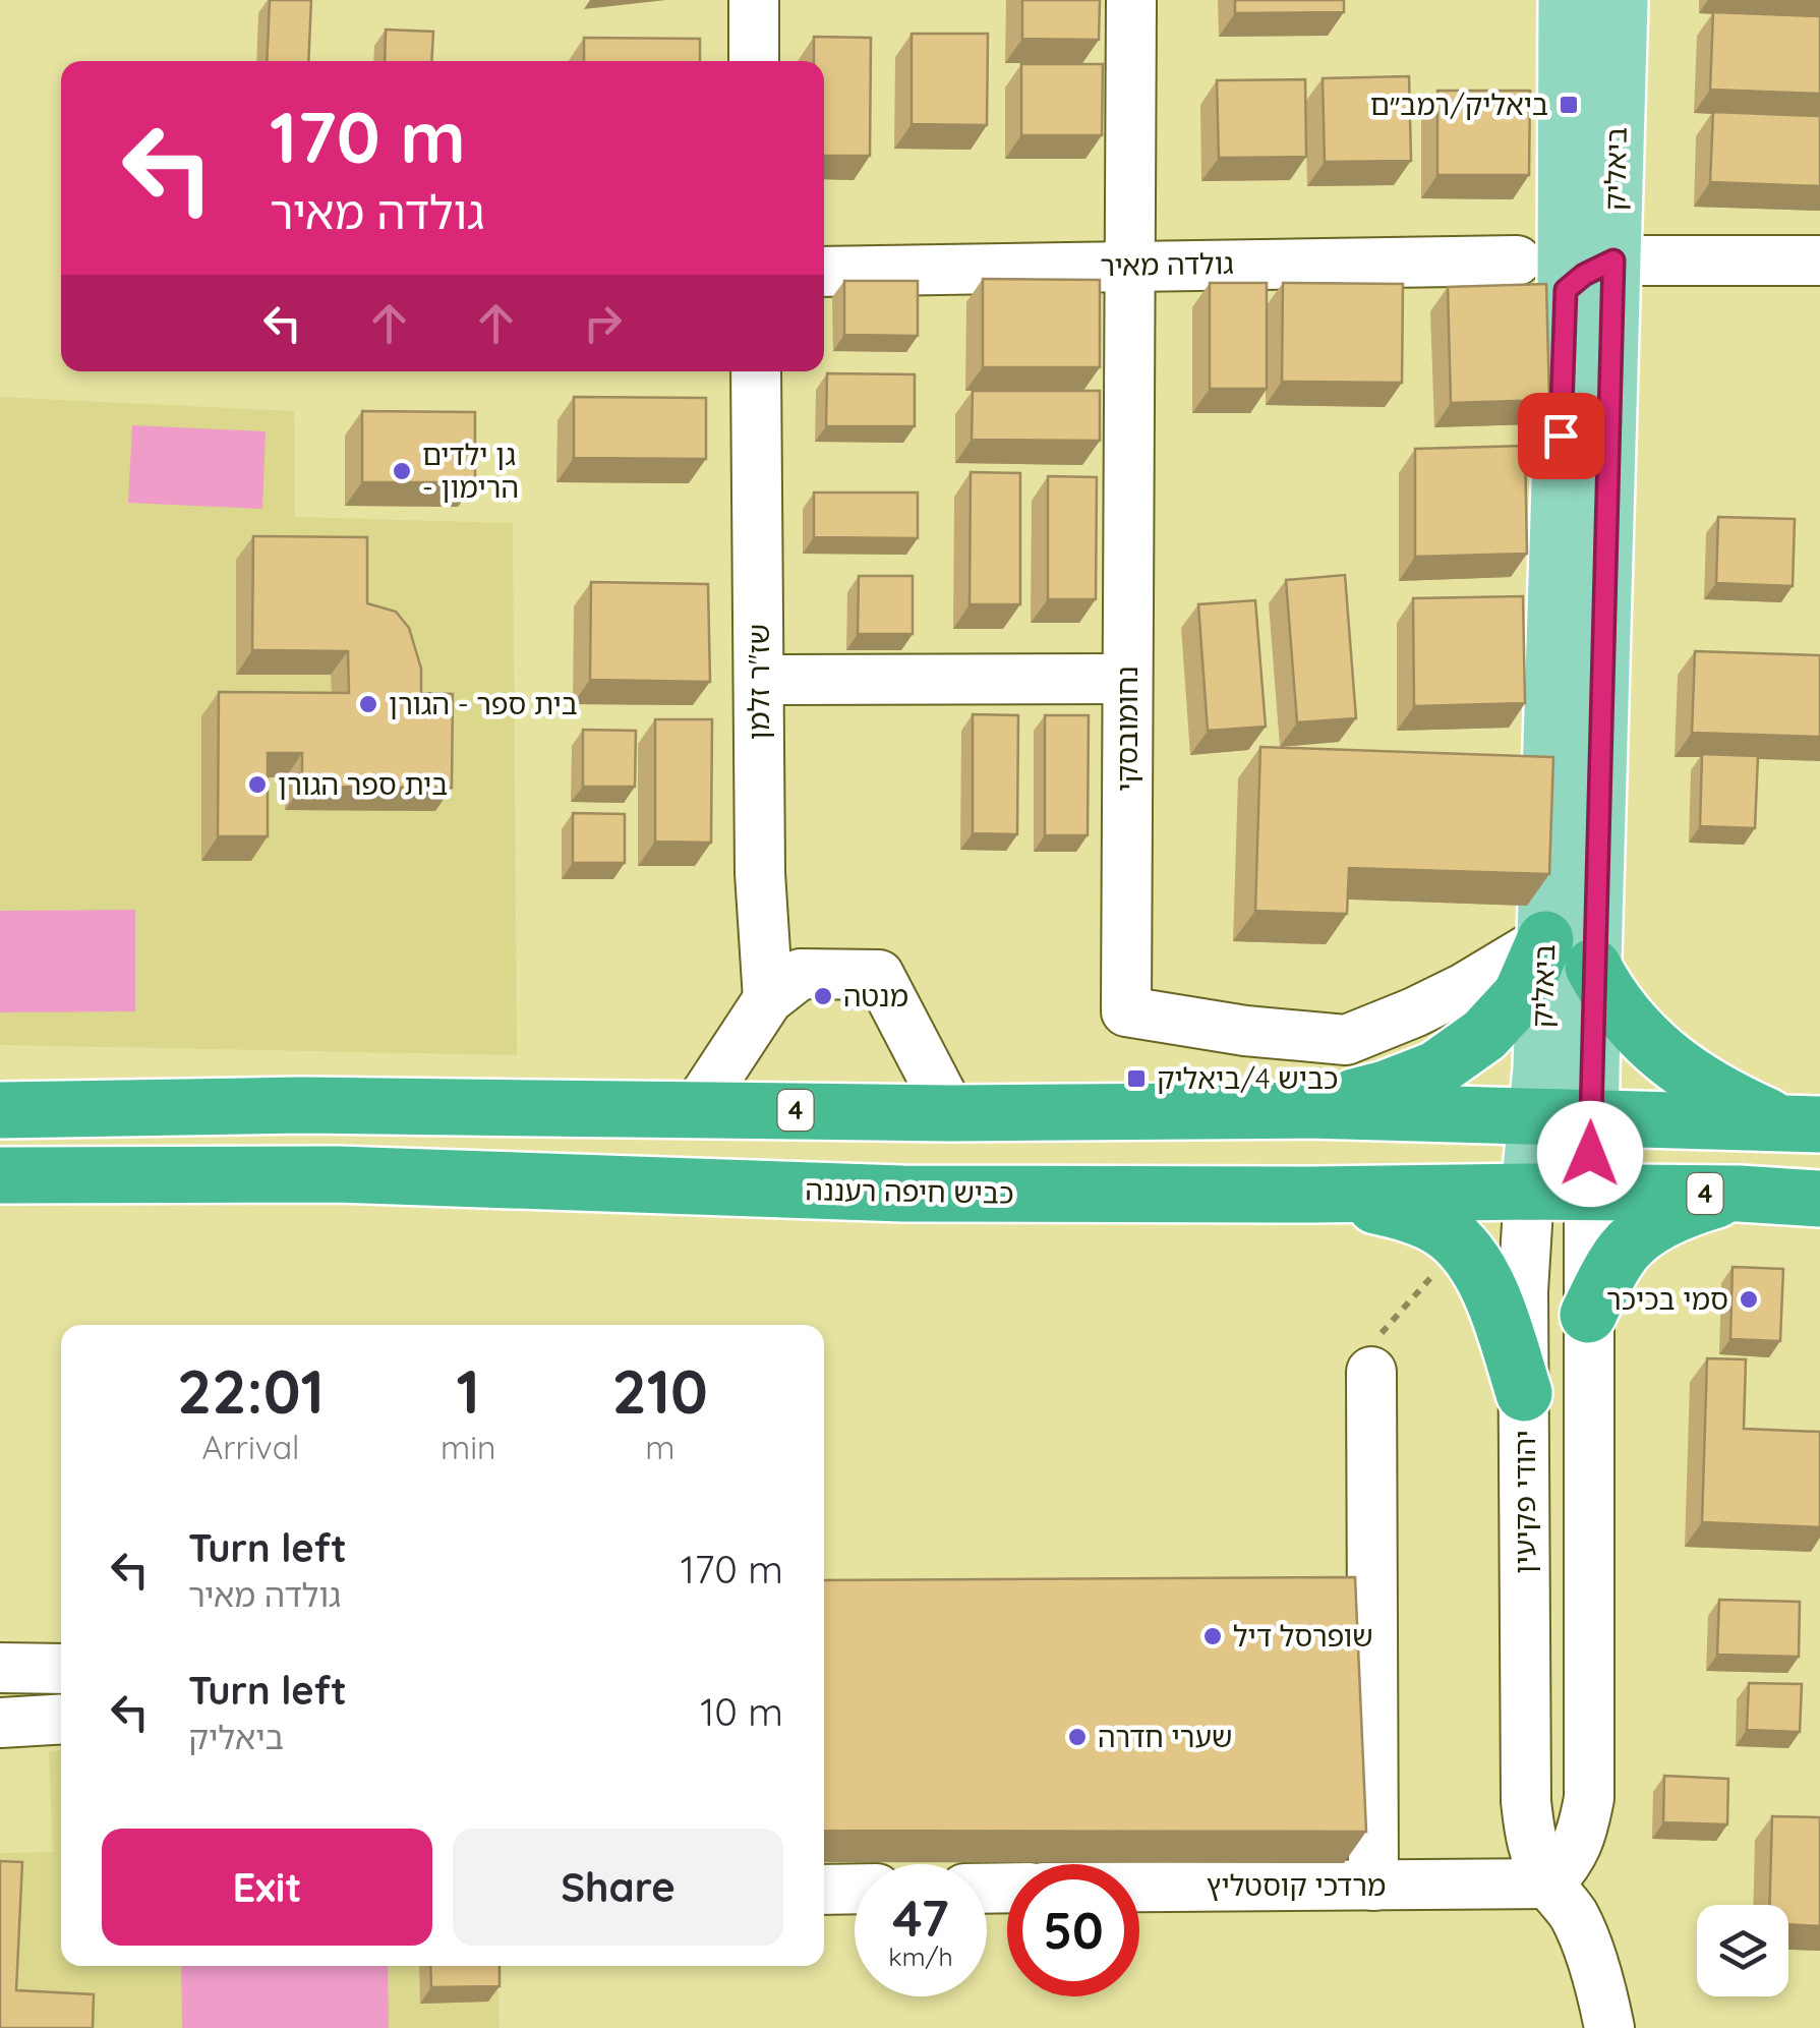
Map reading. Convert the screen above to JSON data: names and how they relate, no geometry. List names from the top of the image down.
{
  "streets": {
    "highway": ["4", "כביש חיפה רעננה"],
    "main road": ["ביאליק", "יהודי פקיעין"],
    "street": [
      "גולדה מאיר",
      "שז\"ר זלמן",
      "נחומובסקי",
      "מרדכי קוסטליץ"
    ]
  },
  "crossings": [
    ["ביאליק", "נחומובסקי"],
    ["ביאליק", "4"],
    ["ביאליק", "כביש חיפה רעננה"],
    ["ביאליק", "יהודי פקיעין"],
    ["גולדה מאיר", "נחומובסקי"],
    ["4", "יהודי פקיעין"],
    ["כביש חיפה רעננה", "יהודי פקיעין"],
    ["יהודי פקיעין", "מרדכי קוסטליץ"]
  ],
  "places": {
    "transit": ["ביאליק/רמב״ם", "כביש 4/ביאליק"],
    "other": [
      "גן ילדים - הרימון",
      "בית ספר - הגורן",
      "בית ספר הגורן",
      "מנטה",
      "סמי בכיכר",
      "שופרסל דיל",
      "שערי חדרה"
    ]
  },
  "page": {
    "turn": ["170 m", "גולדה מאיר"],
    "eta": [
      "22:01",
      "Arrival",
      "1",
      "min",
      "210",
      "m"
    ],
    "list": [
      {
        "name": "Turn left",
        "note": "גולדה מאיר",
        "value": "170 m"
      },
      {
        "name": "Turn left",
        "note": "ביאליק",
        "value": "10 m"
      }
    ],
    "buttons": ["Exit", "Share"],
    "speed": "47 km/h",
    "limit": "50"
  }
}
